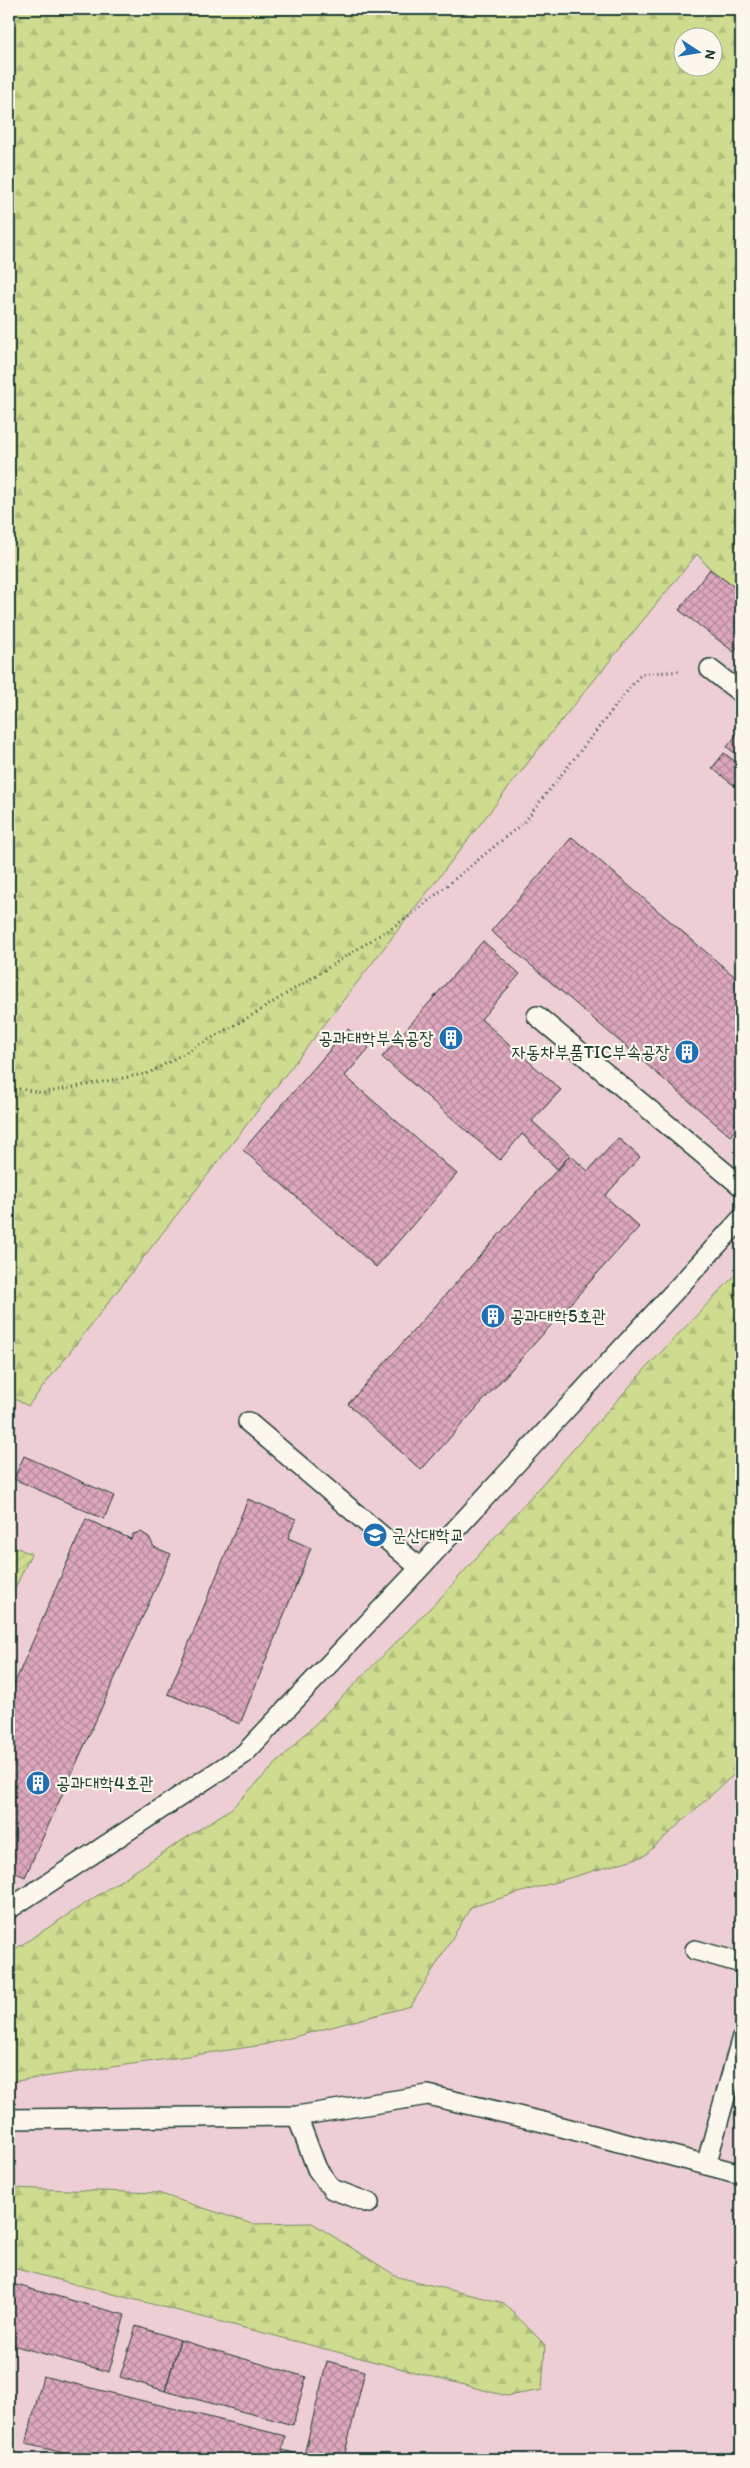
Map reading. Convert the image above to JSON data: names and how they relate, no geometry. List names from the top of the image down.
{
  "places": {
    "building": [
      "공과대학부속공장",
      "자동차부품TIC부속공장",
      "공과대학5호관",
      "공과대학4호관"
    ],
    "school or university": ["군산대학교"]
  },
  "north": "right"
}
